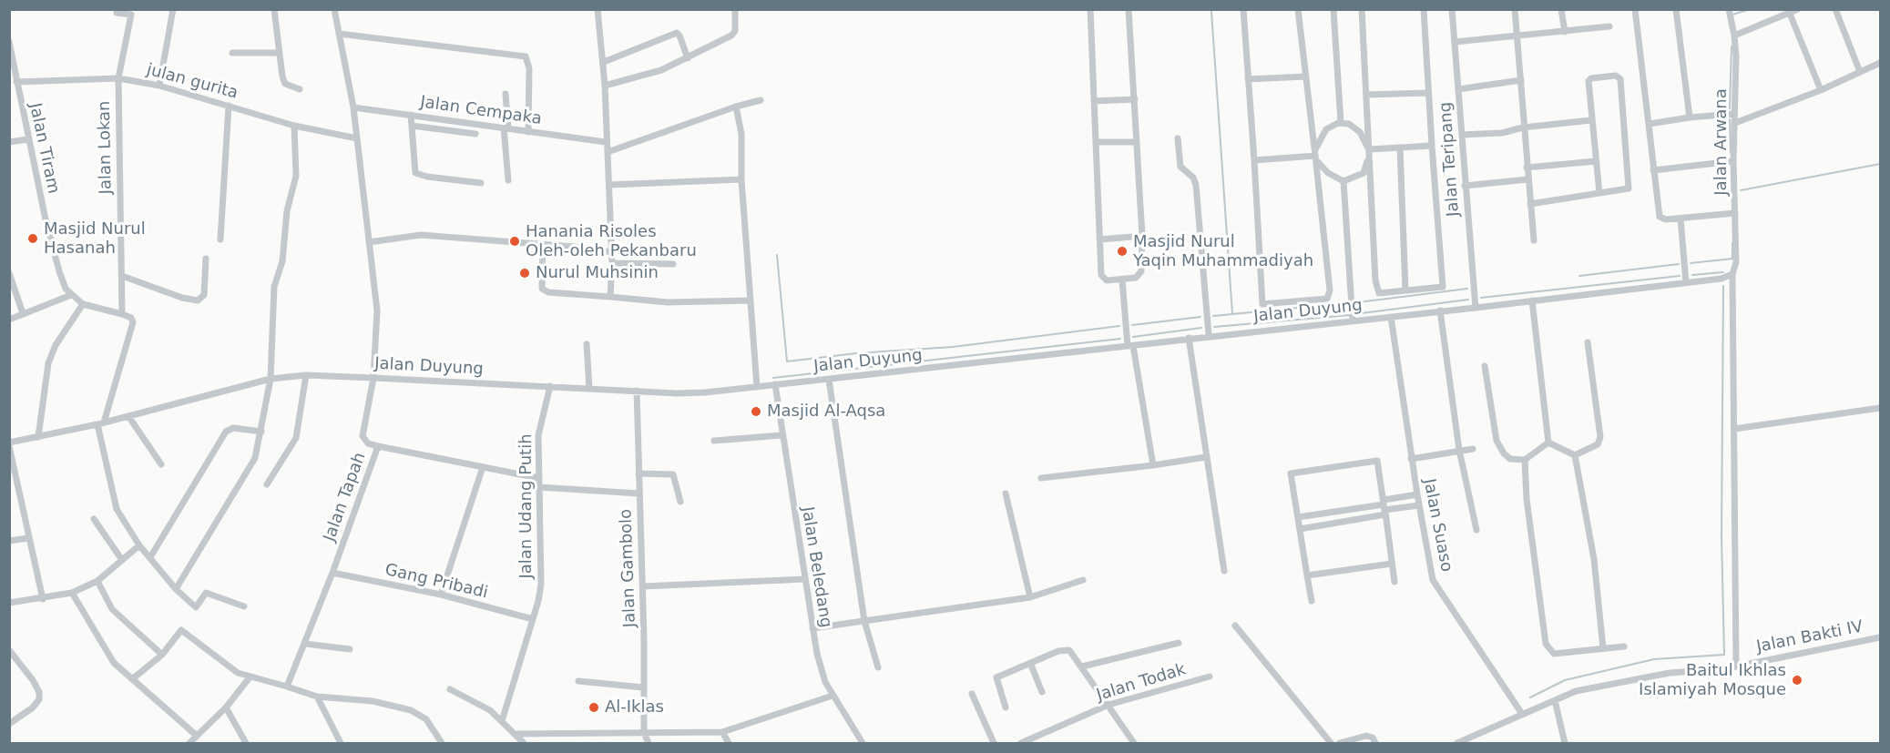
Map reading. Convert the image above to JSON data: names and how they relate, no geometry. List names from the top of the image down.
{
  "streets": {
    "street": [
      "julan gurita",
      "Jalan Cempaka",
      "Jalan Arwana",
      "Jalan Lokan",
      "Jalan Tiram",
      "Jalan Teripang",
      "Jalan Duyung",
      "Jalan Tapah",
      "Jalan Udang Putih",
      "Jalan Suaso",
      "Jalan Beledang",
      "Jalan Gambolo",
      "Gang Pribadi",
      "Jalan Bakti IV",
      "Jalan Todak"
    ]
  },
  "crossings": [
    ["julan gurita", "Jalan Lokan"],
    ["julan gurita", "Jalan Tiram"],
    ["julan gurita", "Jalan Tapah"],
    ["Jalan Cempaka", "Jalan Tapah"],
    ["Jalan Arwana", "Jalan Duyung"],
    ["Jalan Arwana", "Jalan Bakti IV"],
    ["Jalan Teripang", "Jalan Duyung"],
    ["Jalan Duyung", "Jalan Tapah"],
    ["Jalan Duyung", "Jalan Udang Putih"],
    ["Jalan Duyung", "Jalan Suaso"],
    ["Jalan Duyung", "Jalan Beledang"],
    ["Jalan Duyung", "Jalan Gambolo"],
    ["Jalan Tapah", "Gang Pribadi"],
    ["Jalan Udang Putih", "Gang Pribadi"],
    ["Jalan Suaso", "Jalan Bakti IV"]
  ],
  "places": [
    "Masjid Nurul Hasanah",
    "Hanania Risoles Oleh-oleh Pekanbaru",
    "Masjid Nurul Yaqin Muhammadiyah",
    "Nurul Muhsinin",
    "Masjid Al-Aqsa",
    "Baitul Ikhlas Islamiyah Mosque",
    "Al-Iklas"
  ]
}
